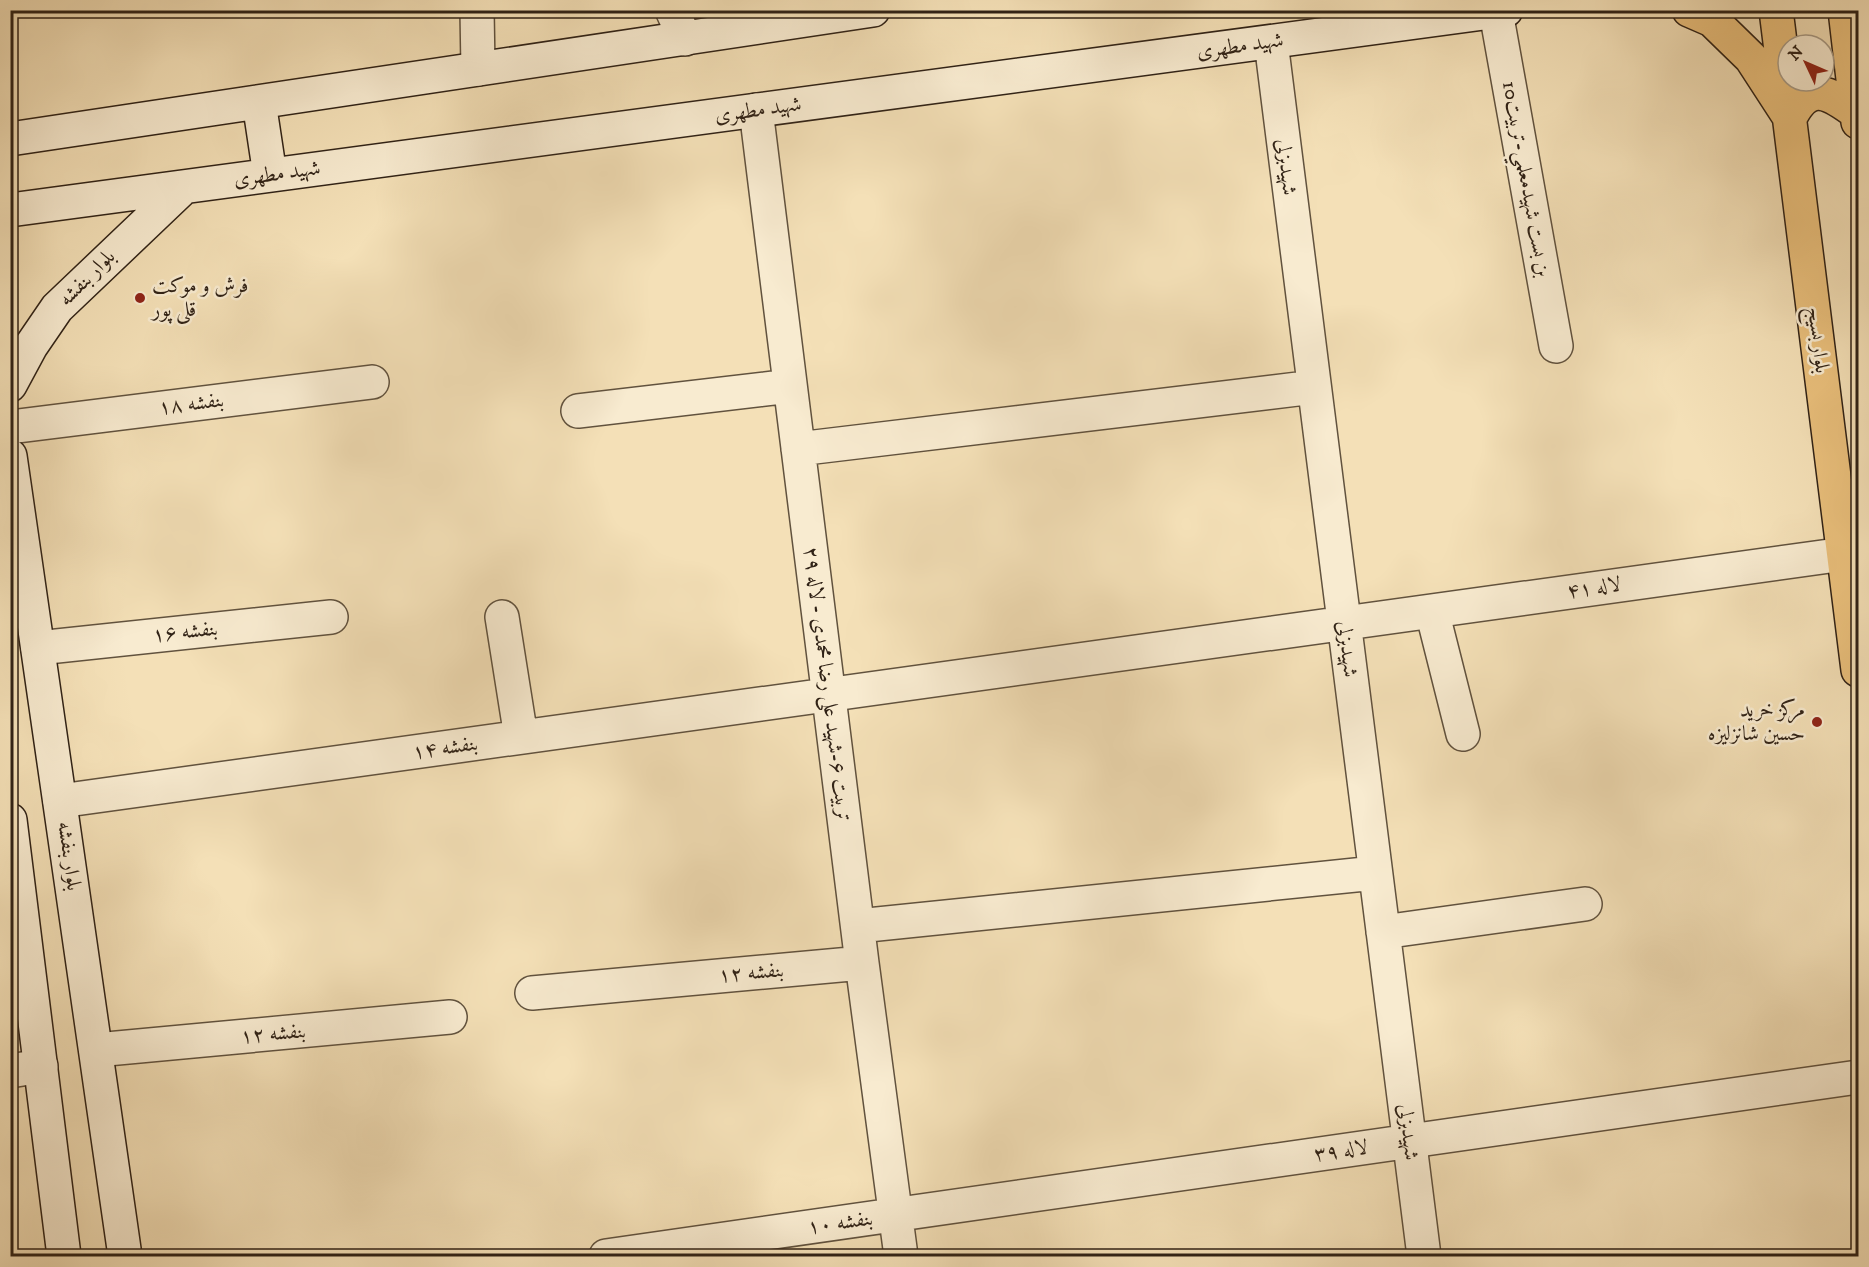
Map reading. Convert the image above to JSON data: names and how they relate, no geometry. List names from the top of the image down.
{
  "streets": {
    "main road": ["بلوار بسیج"],
    "street": [
      "شهید مطهری",
      "شهیدبزلی",
      "بن بست شهيدمعلمي-تربيت10",
      "بلوار بنفشه",
      "بنفشه ۱۸",
      "لاله ۴۱",
      "بنفشه ۱۶",
      "تربیت ۶-شهید علی رضا محمدی - لاله ۲۹",
      "بنفشه ۱۴",
      "بنفشه ۱۲",
      "لاله ۳۹",
      "بنفشه ۱۰"
    ]
  },
  "crossings": [
    ["شهید مطهری", "شهیدبزلی"],
    ["شهید مطهری", "بن بست شهيدمعلمي-تربيت10"],
    ["شهید مطهری", "بلوار بنفشه"],
    ["شهید مطهری", "تربیت ۶-شهید علی رضا محمدی - لاله ۲۹"],
    ["شهیدبزلی", "لاله ۴۱"],
    ["شهیدبزلی", "لاله ۳۹"],
    ["بلوار بنفشه", "بنفشه ۱۶"],
    ["بلوار بنفشه", "بنفشه ۱۴"],
    ["بلوار بنفشه", "بنفشه ۱۲"],
    ["بلوار بسیج", "لاله ۴۱"],
    ["لاله ۴۱", "تربیت ۶-شهید علی رضا محمدی - لاله ۲۹"],
    ["لاله ۴۱", "بنفشه ۱۴"],
    ["تربیت ۶-شهید علی رضا محمدی - لاله ۲۹", "بنفشه ۱۴"],
    ["تربیت ۶-شهید علی رضا محمدی - لاله ۲۹", "بنفشه ۱۲"],
    ["تربیت ۶-شهید علی رضا محمدی - لاله ۲۹", "لاله ۳۹"],
    ["تربیت ۶-شهید علی رضا محمدی - لاله ۲۹", "بنفشه ۱۰"],
    ["لاله ۳۹", "بنفشه ۱۰"]
  ],
  "places": ["فرش و موکت قلی پور", "مرکز خرید حسین شانزلیزه"],
  "north": "top left"
}
